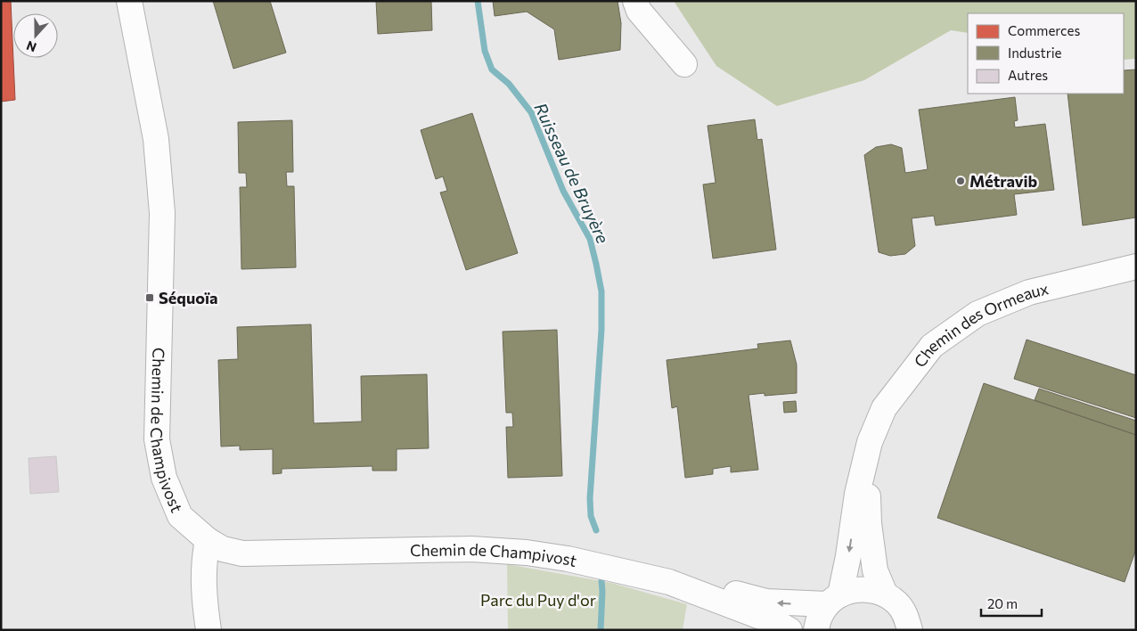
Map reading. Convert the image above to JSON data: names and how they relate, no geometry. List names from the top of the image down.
{
  "streets": {
    "street": ["Chemin des Ormeaux", "Chemin de Champivost"]
  },
  "crossings": [
    ["Chemin des Ormeaux", "Chemin de Champivost"]
  ],
  "water": ["Ruisseau de Bruyère"],
  "parks": ["Parc du Puy d'or"],
  "places": {
    "other": ["Métravib"],
    "transit": ["Séquoïa"]
  },
  "legend": ["Commerces", "Industrie", "Autres"],
  "scale_bar": "20 m",
  "north": "bottom"
}
